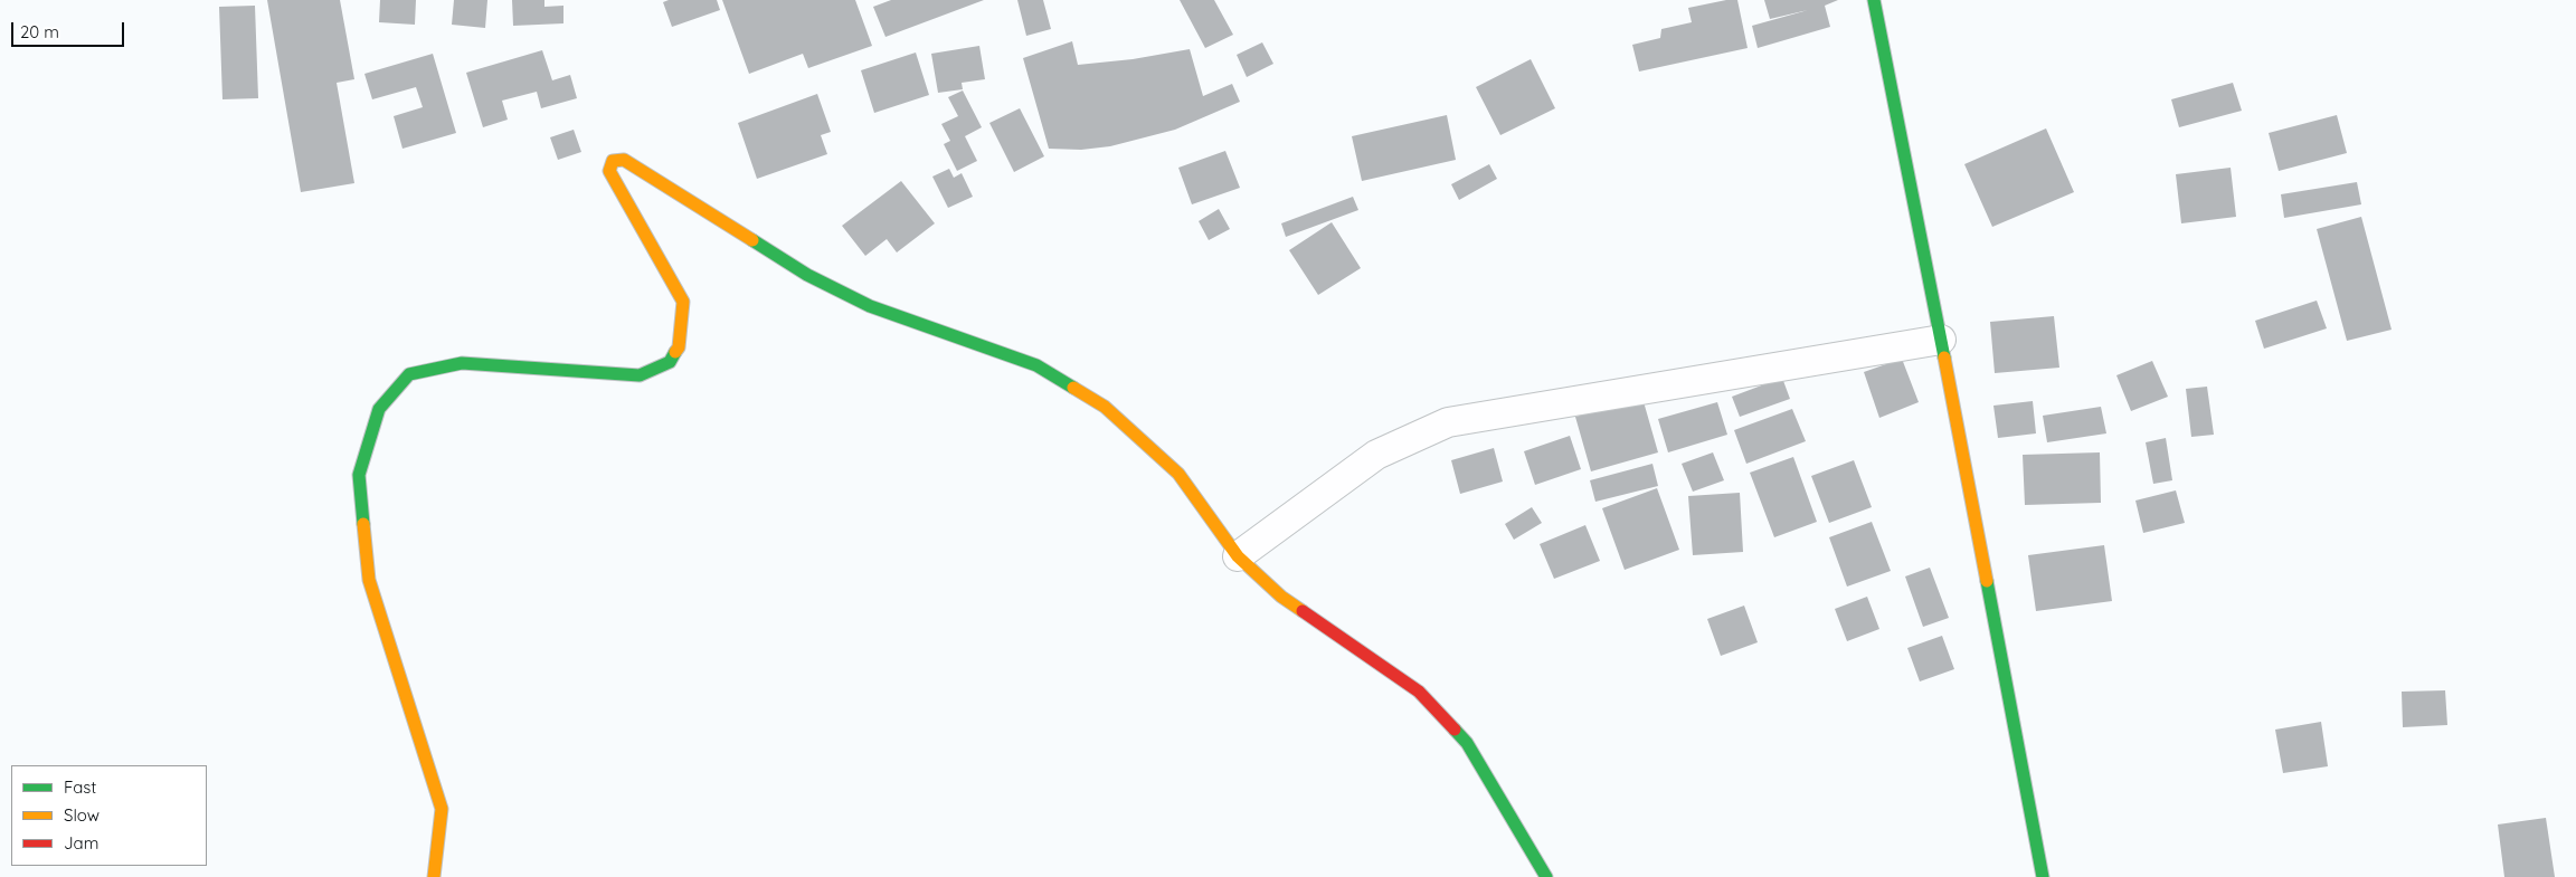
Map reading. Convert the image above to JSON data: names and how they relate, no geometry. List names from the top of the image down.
{
  "legend": ["Fast", "Slow", "Jam"],
  "scale_bar": "20 m"
}
